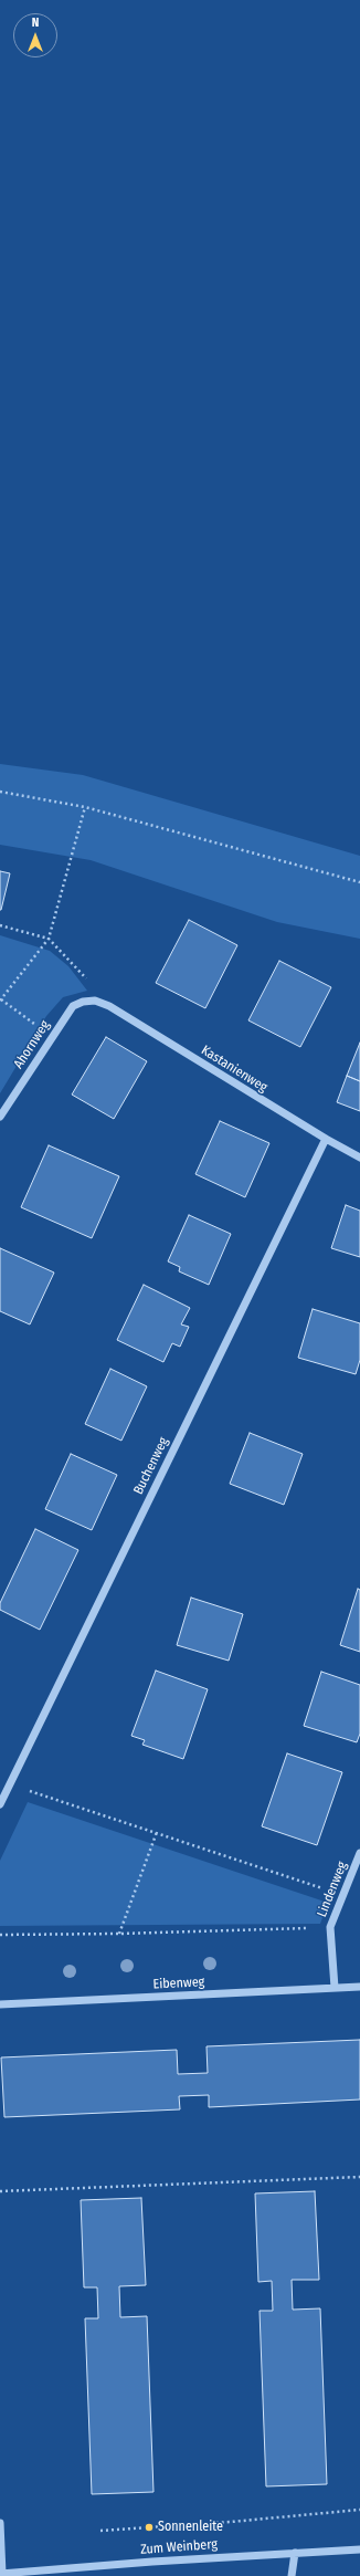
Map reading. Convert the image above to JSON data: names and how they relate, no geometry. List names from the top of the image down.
{
  "streets": {
    "street": [
      "Ahornweg",
      "Kastanienweg",
      "Buchenweg",
      "Lindenweg",
      "Eibenweg",
      "Zum Weinberg"
    ]
  },
  "crossings": [
    ["Ahornweg", "Kastanienweg"],
    ["Kastanienweg", "Buchenweg"],
    ["Lindenweg", "Eibenweg"]
  ],
  "places": ["Sonnenleite"],
  "north": "top"
}
